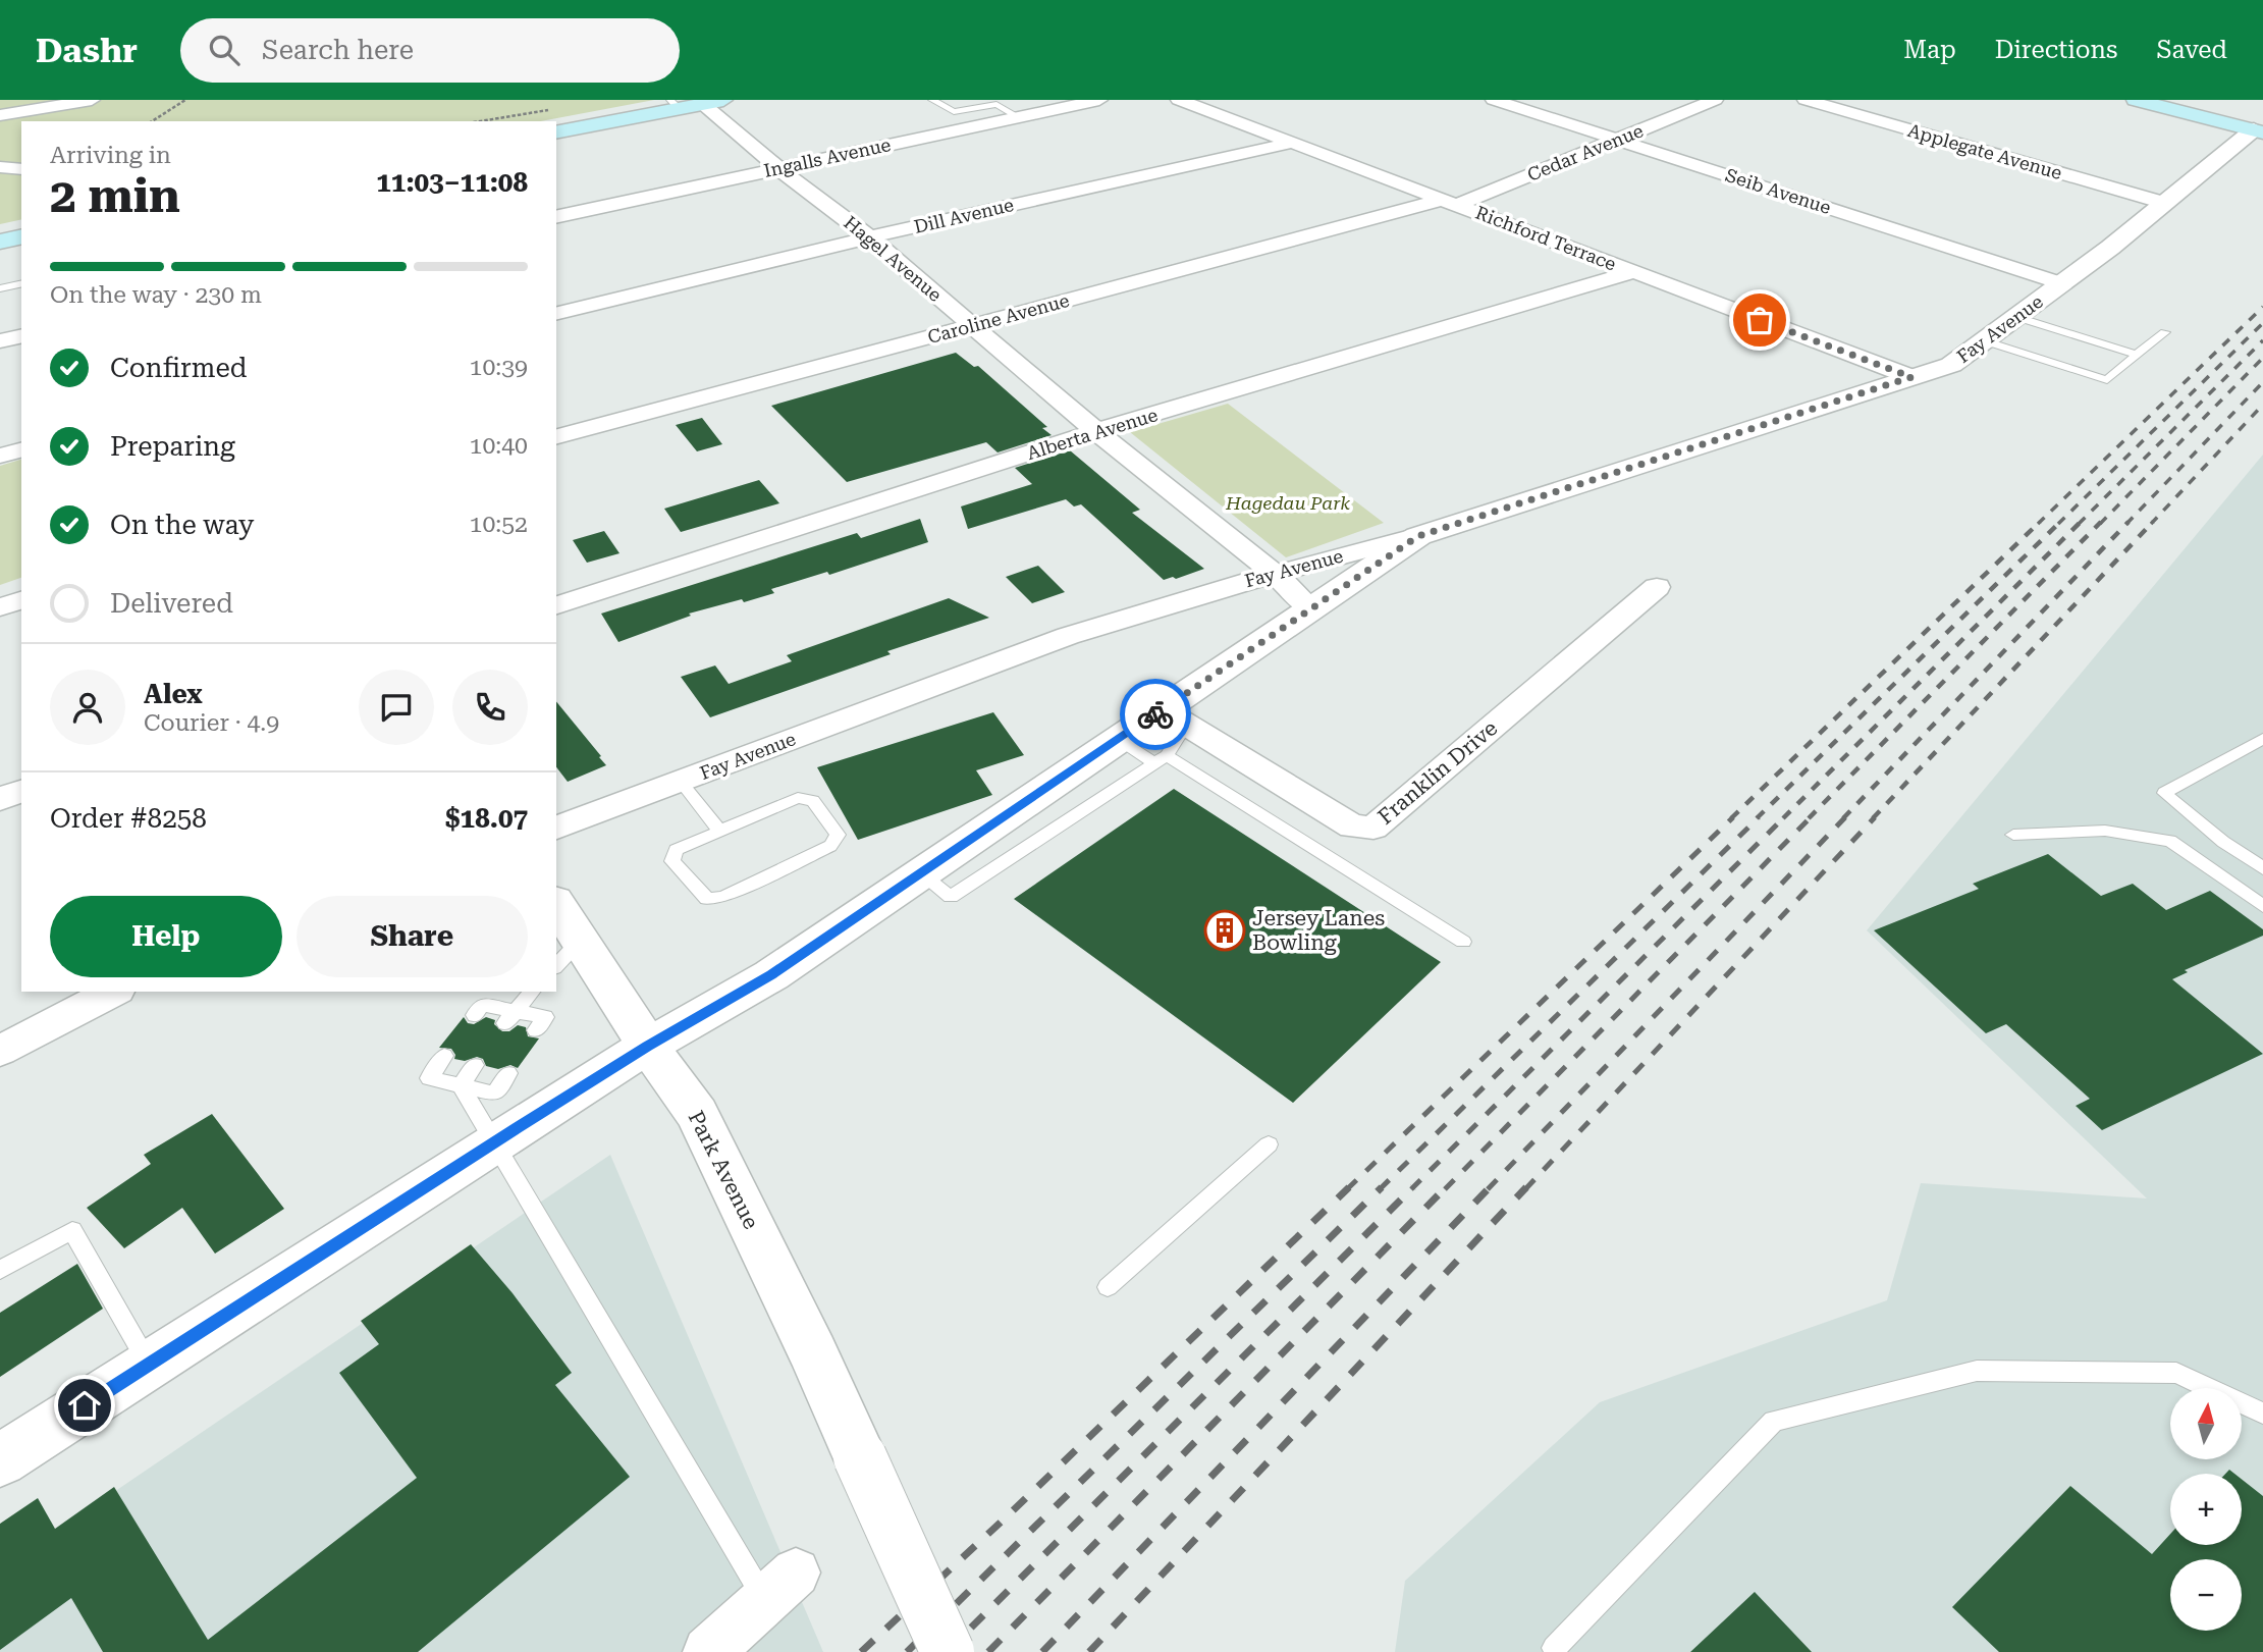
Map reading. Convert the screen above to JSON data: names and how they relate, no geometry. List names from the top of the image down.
{
  "streets": {
    "street": [
      "Applegate Avenue",
      "Cedar Avenue",
      "Ingalls Avenue",
      "Seib Avenue",
      "Dill Avenue",
      "Richford Terrace",
      "Hagel Avenue",
      "Caroline Avenue",
      "Fay Avenue",
      "Alberta Avenue",
      "Franklin Drive",
      "Park Avenue"
    ]
  },
  "crossings": [
    ["Applegate Avenue", "Fay Avenue"],
    ["Cedar Avenue", "Seib Avenue"],
    ["Cedar Avenue", "Richford Terrace"],
    ["Cedar Avenue", "Caroline Avenue"],
    ["Ingalls Avenue", "Hagel Avenue"],
    ["Seib Avenue", "Fay Avenue"],
    ["Dill Avenue", "Richford Terrace"],
    ["Dill Avenue", "Hagel Avenue"],
    ["Richford Terrace", "Caroline Avenue"],
    ["Richford Terrace", "Fay Avenue"],
    ["Richford Terrace", "Alberta Avenue"],
    ["Hagel Avenue", "Caroline Avenue"],
    ["Hagel Avenue", "Fay Avenue"],
    ["Hagel Avenue", "Alberta Avenue"]
  ],
  "parks": ["Hagedau Park"],
  "places": {
    "building": ["Jersey Lanes Bowling"]
  },
  "north": "top",
  "page": {
    "header": "Dashr",
    "search": "Search here",
    "nav": ["Map", "Directions", "Saved"],
    "heading": ["2 min", "Arriving in", "11:03–11:08"],
    "panel": [
      "Alex",
      "Courier · 4.9",
      "Order #8258",
      "$18.07"
    ],
    "bar": "On the way · 230 m",
    "list": [
      ["Confirmed", "10:39"],
      ["Preparing", "10:40"],
      ["On the way", "10:52"],
      "Delivered"
    ],
    "buttons": ["Help", "Share"],
    "map_buttons": ["+", "−"]
  }
}
